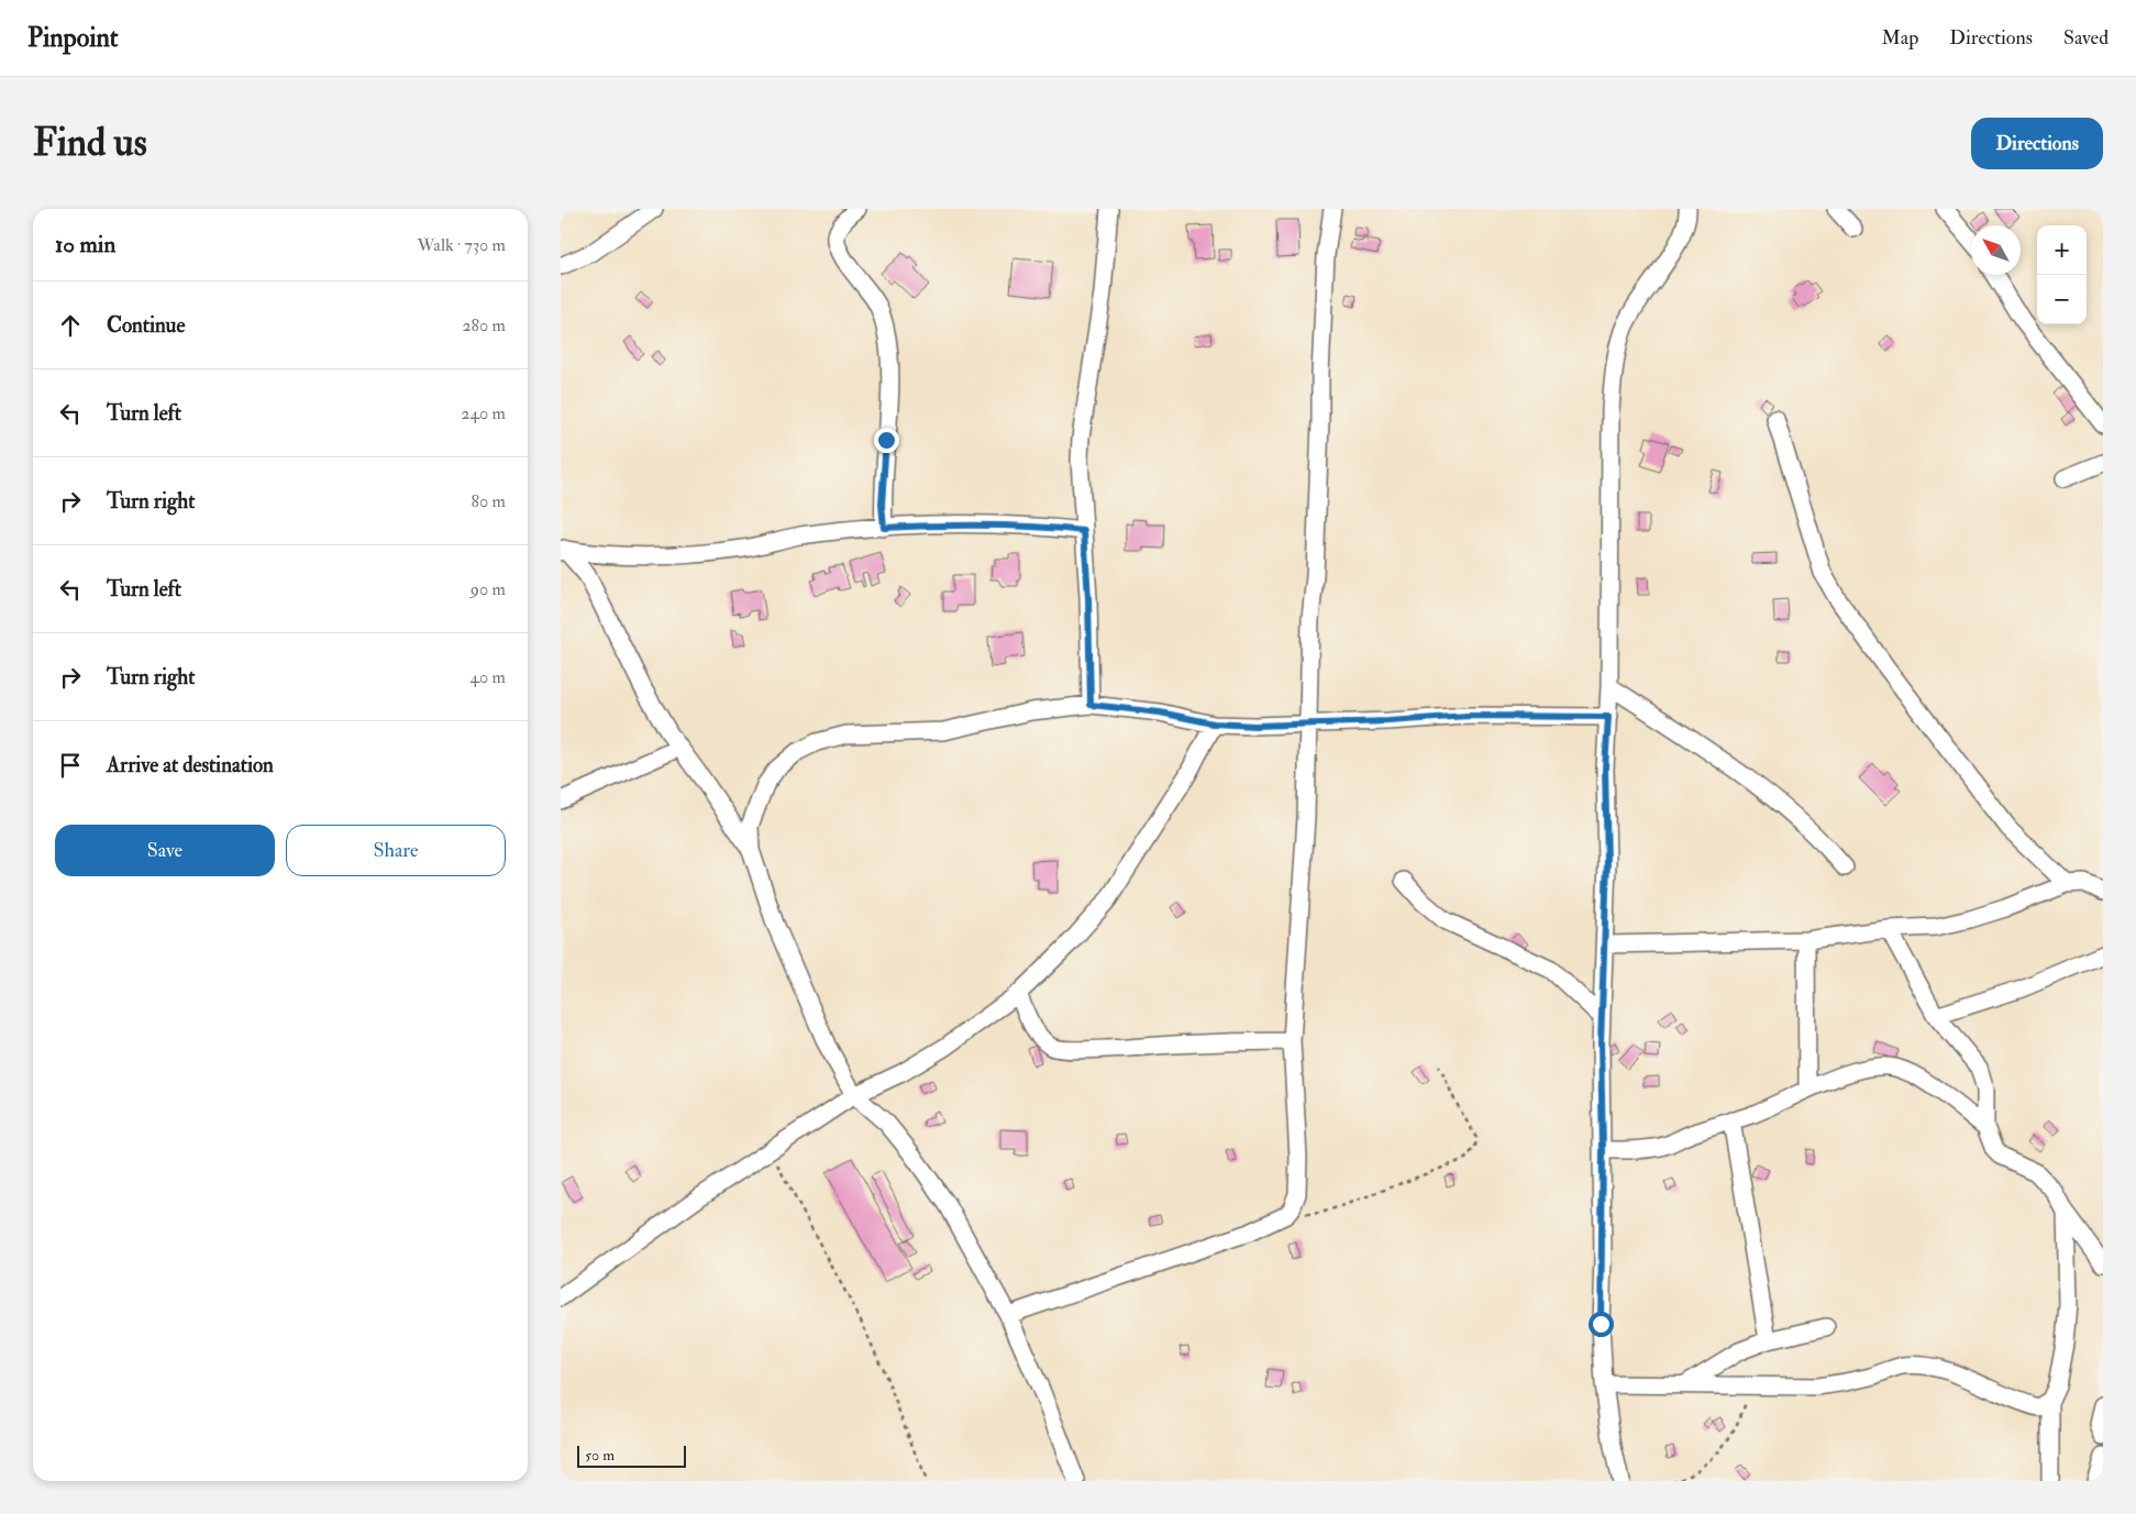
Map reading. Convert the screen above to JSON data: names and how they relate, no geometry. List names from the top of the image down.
{
  "scale_bar": "50 m",
  "north": "top left",
  "page": {
    "header": "Pinpoint",
    "nav": ["Map", "Directions", "Saved"],
    "buttons": [
      "Directions",
      ["Save", "Share"]
    ],
    "title": "Find us",
    "heading": ["10 min", "Walk · 730 m"],
    "map_buttons": ["+", "−"],
    "list": [
      ["Continue", "280 m"],
      ["Turn left", "240 m"],
      ["Turn right", "80 m"],
      ["Turn left", "90 m"],
      ["Turn right", "40 m"],
      "Arrive at destination"
    ],
    "scale": "50 m"
  }
}
